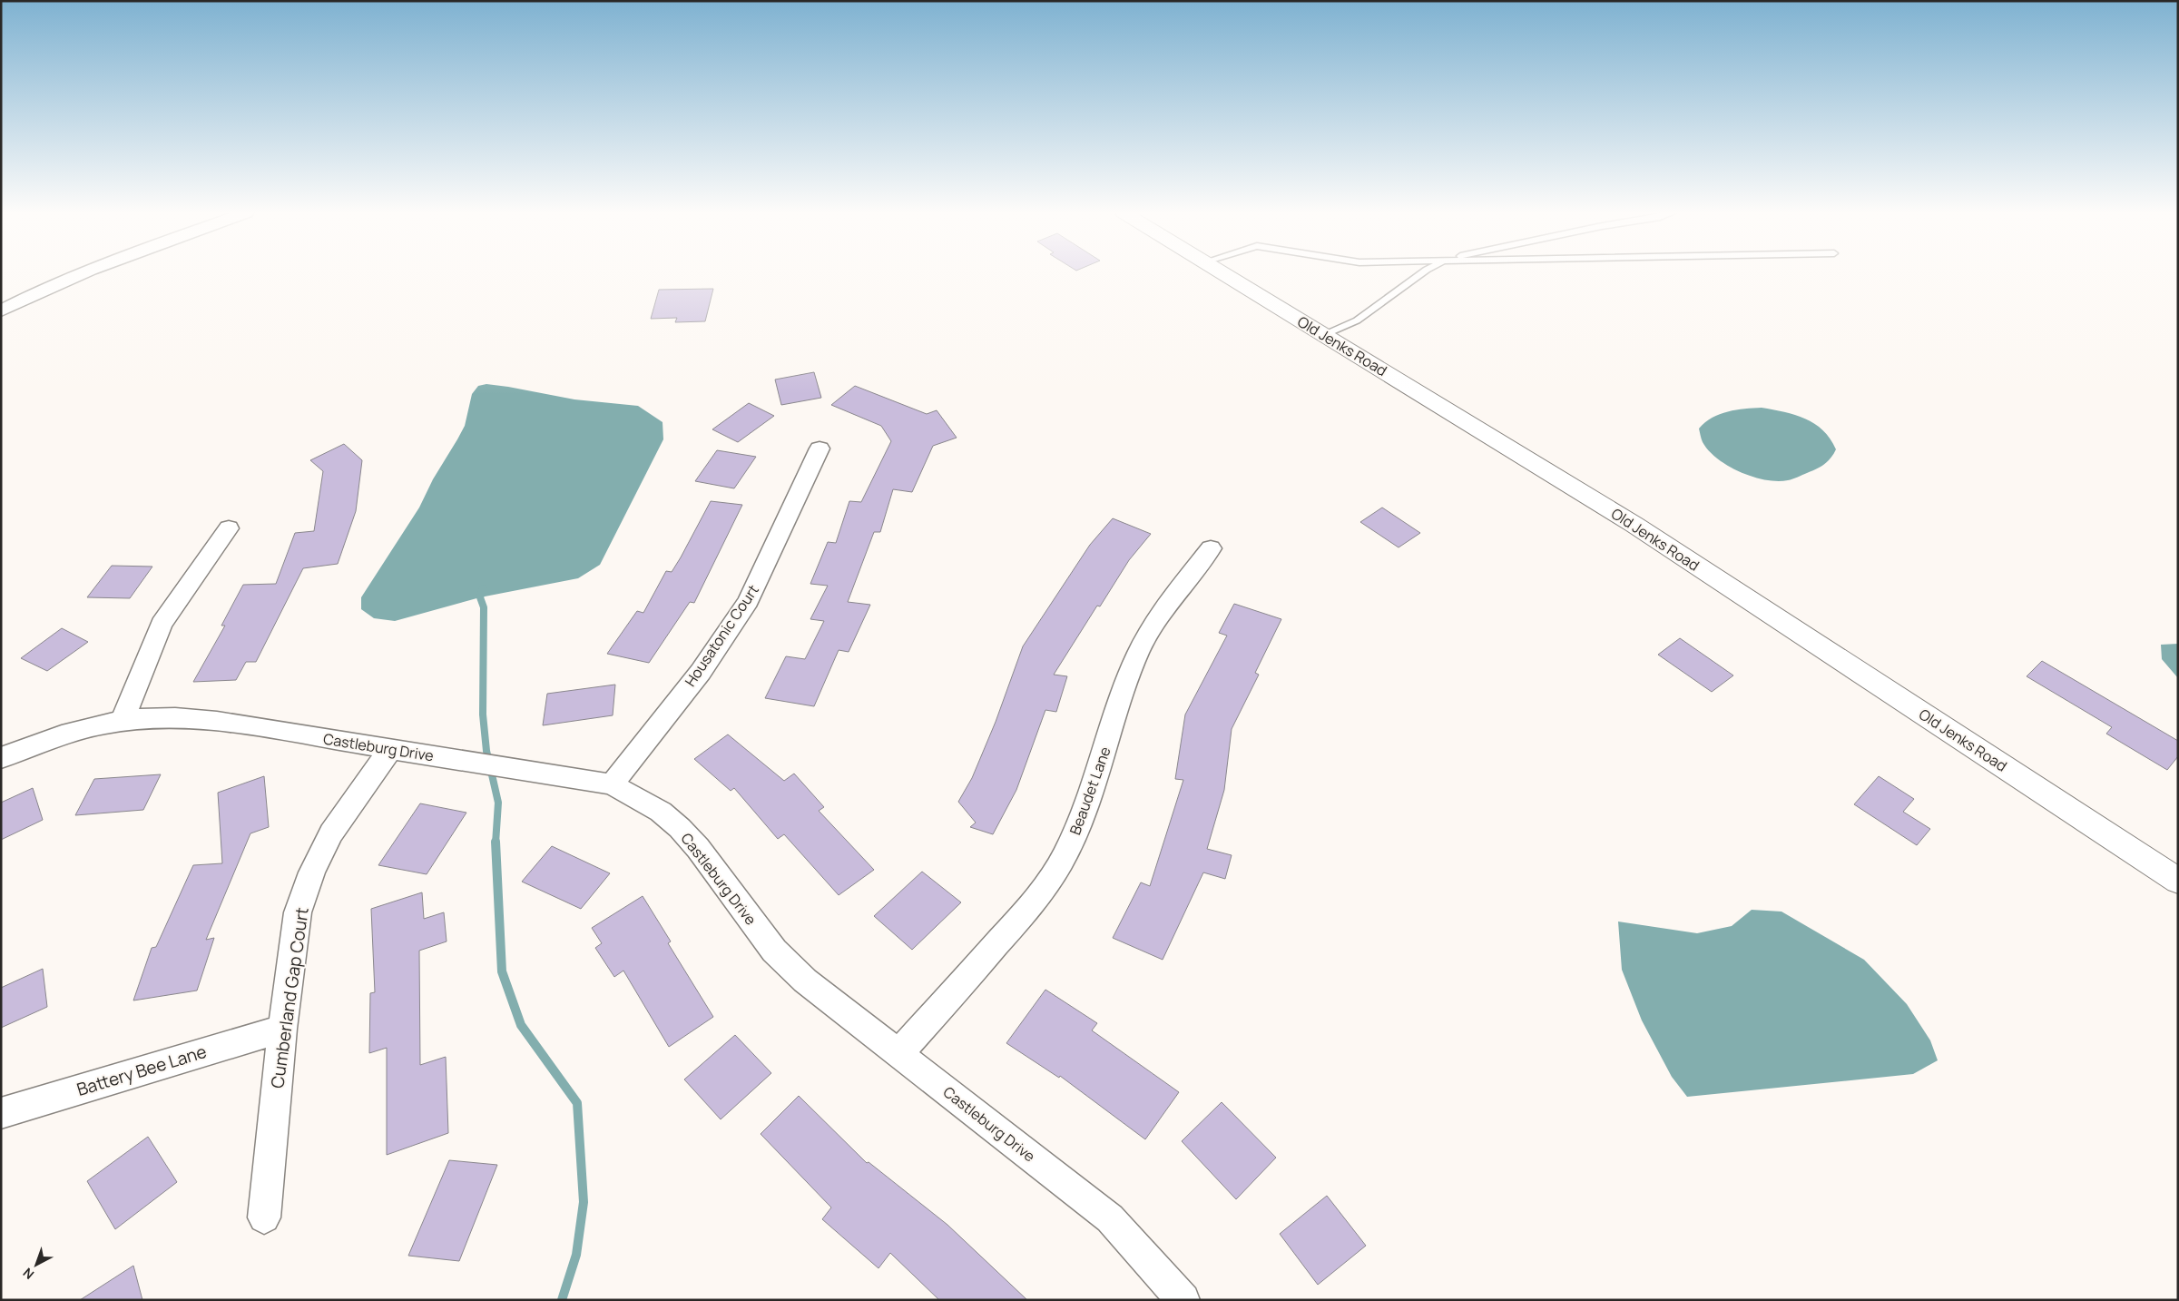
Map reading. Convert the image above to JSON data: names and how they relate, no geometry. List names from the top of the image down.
{
  "streets": {
    "street": [
      "Old Jenks Road",
      "Housatonic Court",
      "Castleburg Drive",
      "Beaudet Lane",
      "Cumberland Gap Court",
      "Battery Bee Lane"
    ]
  },
  "crossings": [
    ["Housatonic Court", "Castleburg Drive"],
    ["Castleburg Drive", "Beaudet Lane"],
    ["Castleburg Drive", "Cumberland Gap Court"],
    ["Cumberland Gap Court", "Battery Bee Lane"]
  ],
  "north": "bottom left"
}
